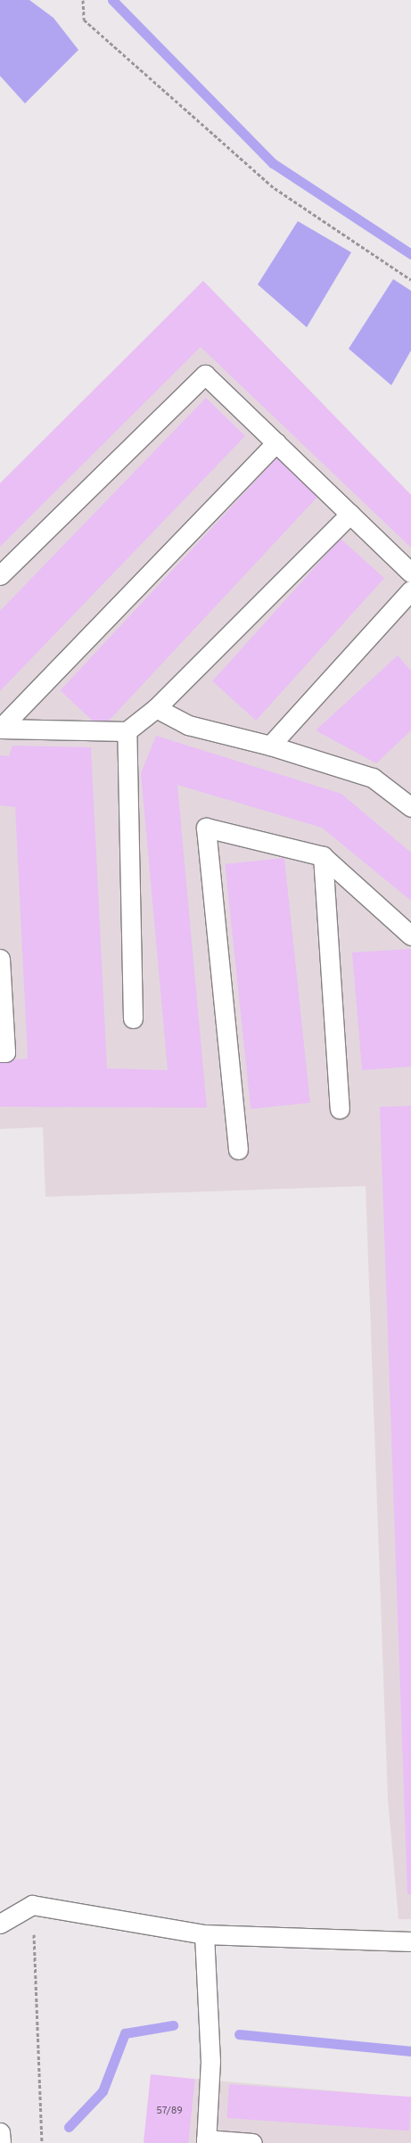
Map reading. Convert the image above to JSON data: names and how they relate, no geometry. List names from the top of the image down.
{
  "house_numbers": ["57/89"]
}
